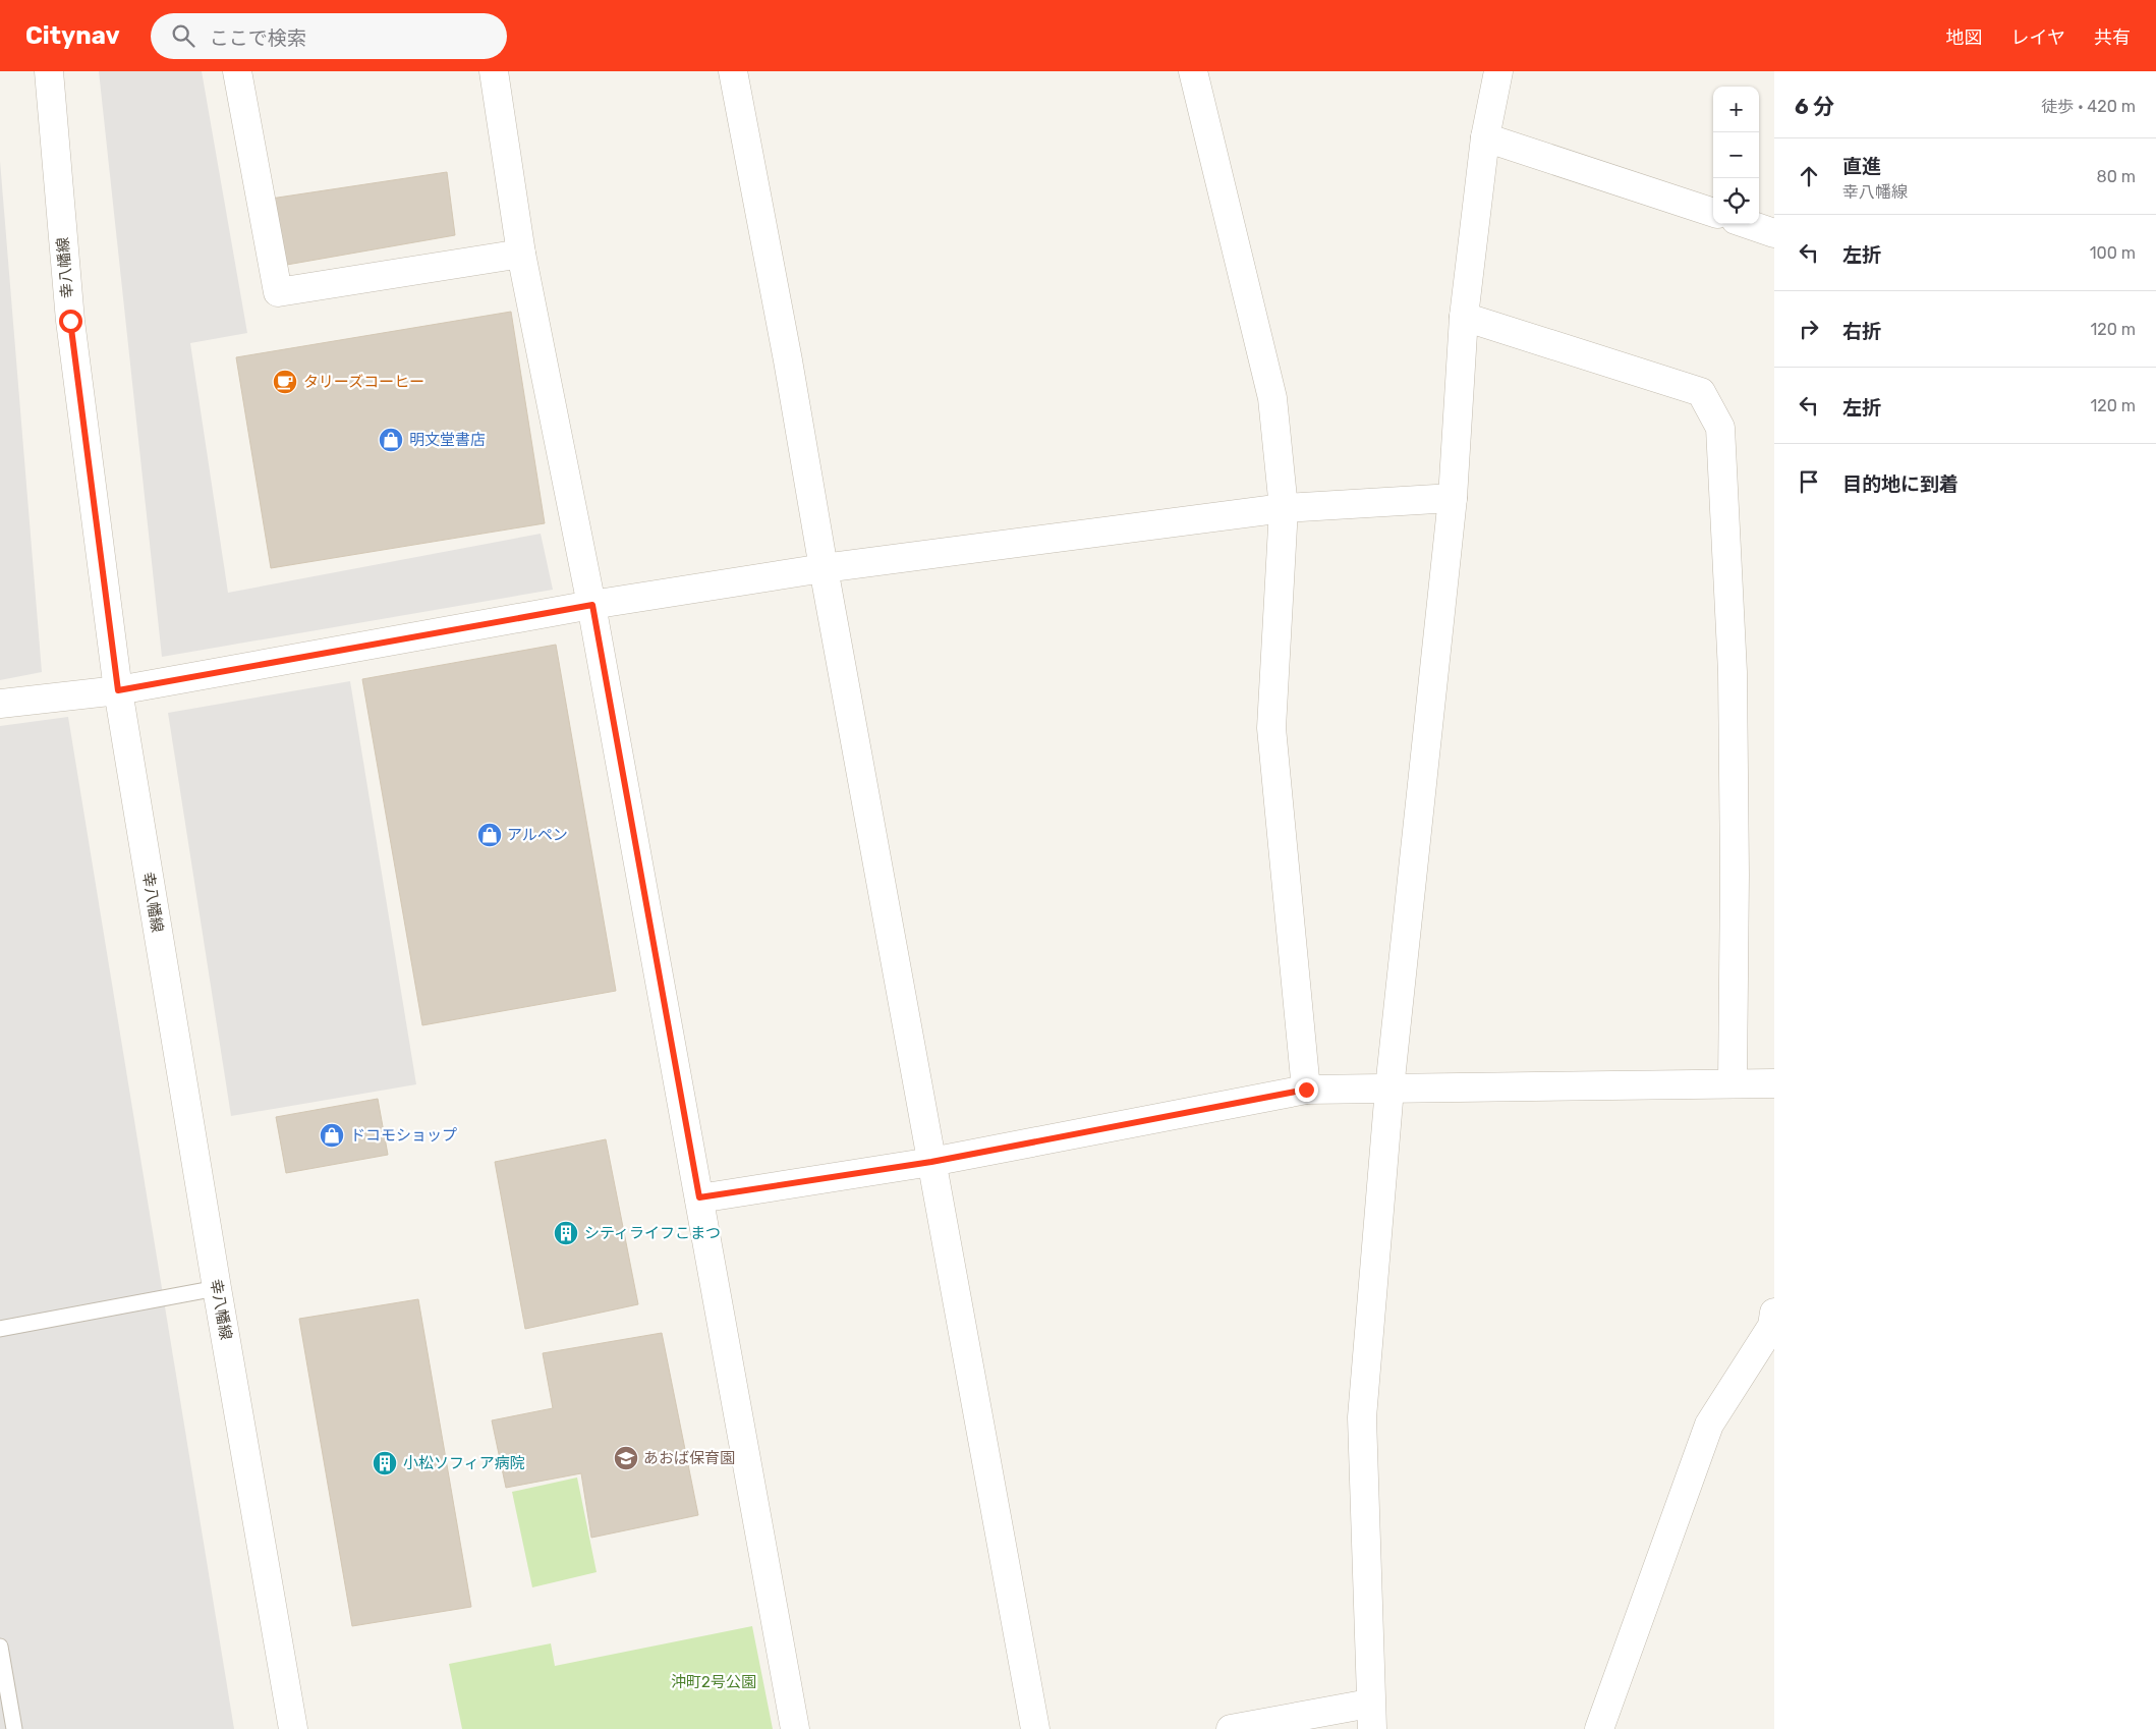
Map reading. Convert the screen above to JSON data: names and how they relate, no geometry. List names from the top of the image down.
{
  "streets": {
    "street": ["幸八幡線"]
  },
  "parks": ["沖町2号公園"],
  "places": {
    "cafe": ["タリーズコーヒー"],
    "shop": ["明文堂書店", "アルペン", "ドコモショップ"],
    "building": ["シティライフこまつ", "小松ソフィア病院"],
    "school or university": ["あおば保育園"]
  },
  "page": {
    "header": "Citynav",
    "search": "ここで検索",
    "nav": ["地図", "レイヤ", "共有"],
    "heading": ["6 分", "徒歩 · 420 m"],
    "map_buttons": ["+", "−"],
    "list": [
      ["直進", "幸八幡線", "80 m"],
      ["左折", "100 m"],
      ["右折", "120 m"],
      ["左折", "120 m"],
      "目的地に到着"
    ]
  }
}
